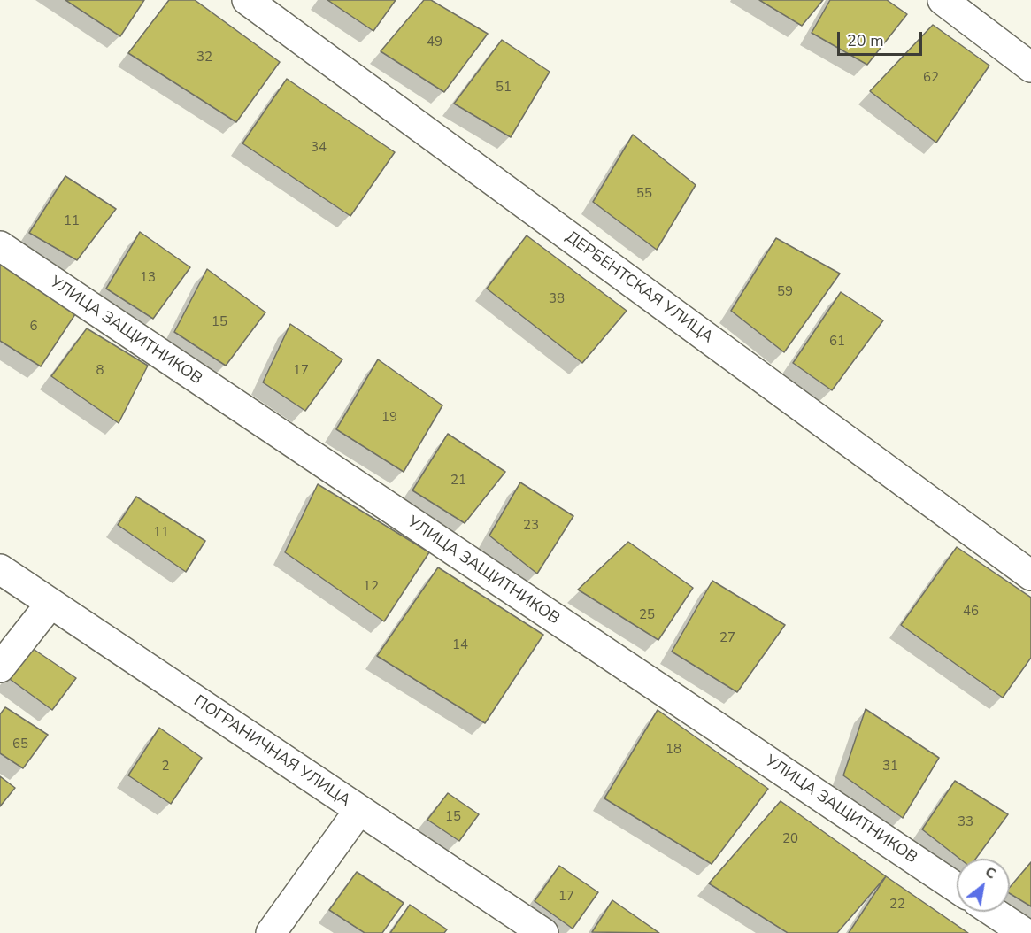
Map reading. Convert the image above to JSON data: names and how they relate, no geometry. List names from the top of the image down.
{
  "streets": {
    "street": ["ДЕРБЕНТСКАЯ УЛИЦА", "УЛИЦА ЗАЩИТНИКОВ", "ПОГРАНИЧНАЯ УЛИЦА"]
  },
  "house_numbers": [
    "49",
    "32",
    "62",
    "51",
    "34",
    "55",
    "11",
    "13",
    "59",
    "38",
    "15",
    "6",
    "61",
    "8",
    "17",
    "19",
    "21",
    "23",
    "11",
    "12",
    "46",
    "25",
    "27",
    "14",
    "65",
    "18",
    "2",
    "31",
    "15",
    "33",
    "20",
    "17",
    "22"
  ],
  "scale_bar": "20 m",
  "north": "top right"
}
